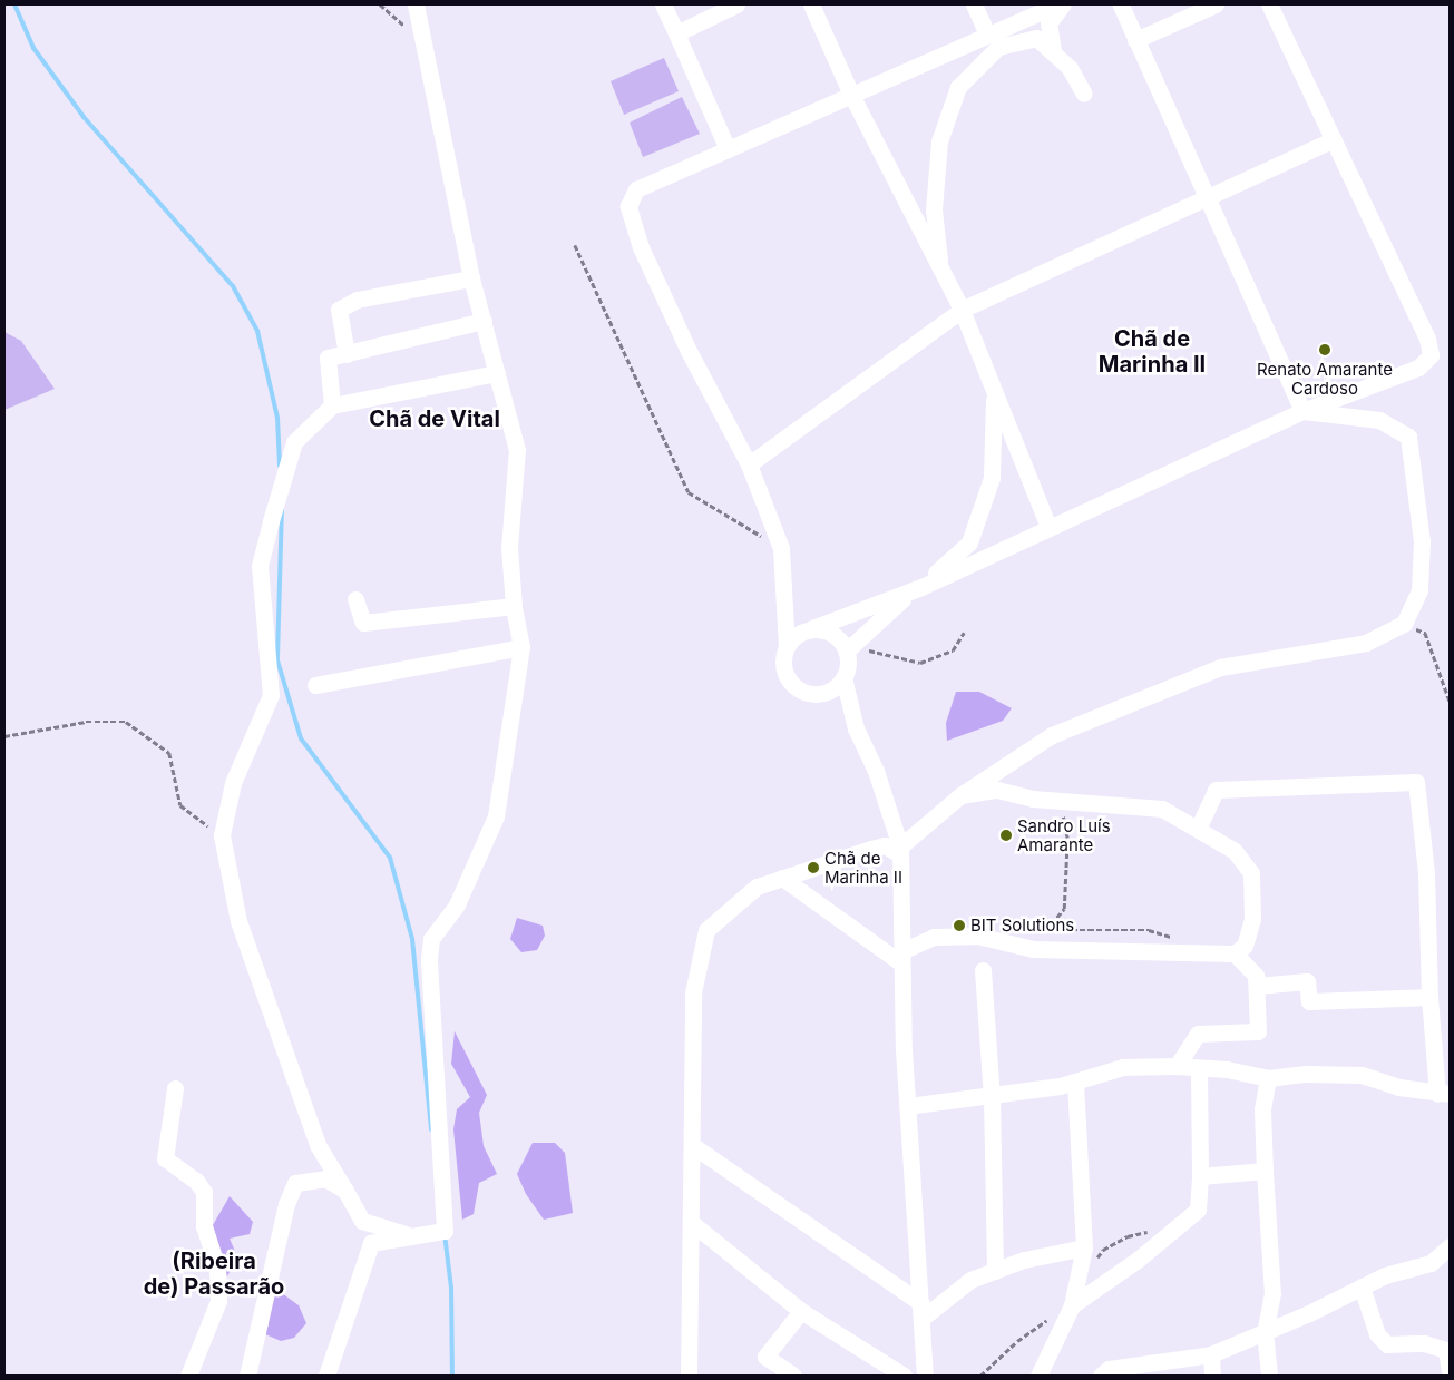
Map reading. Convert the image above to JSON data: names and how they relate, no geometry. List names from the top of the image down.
{
  "districts": ["Chã de Marinha II", "Chã de Vital", "(Ribeira de) Passarão"],
  "places": [
    "Renato Amarante Cardoso",
    "Sandro Luís Amarante",
    "Chã de Marinha II",
    "BIT Solutions"
  ]
}
